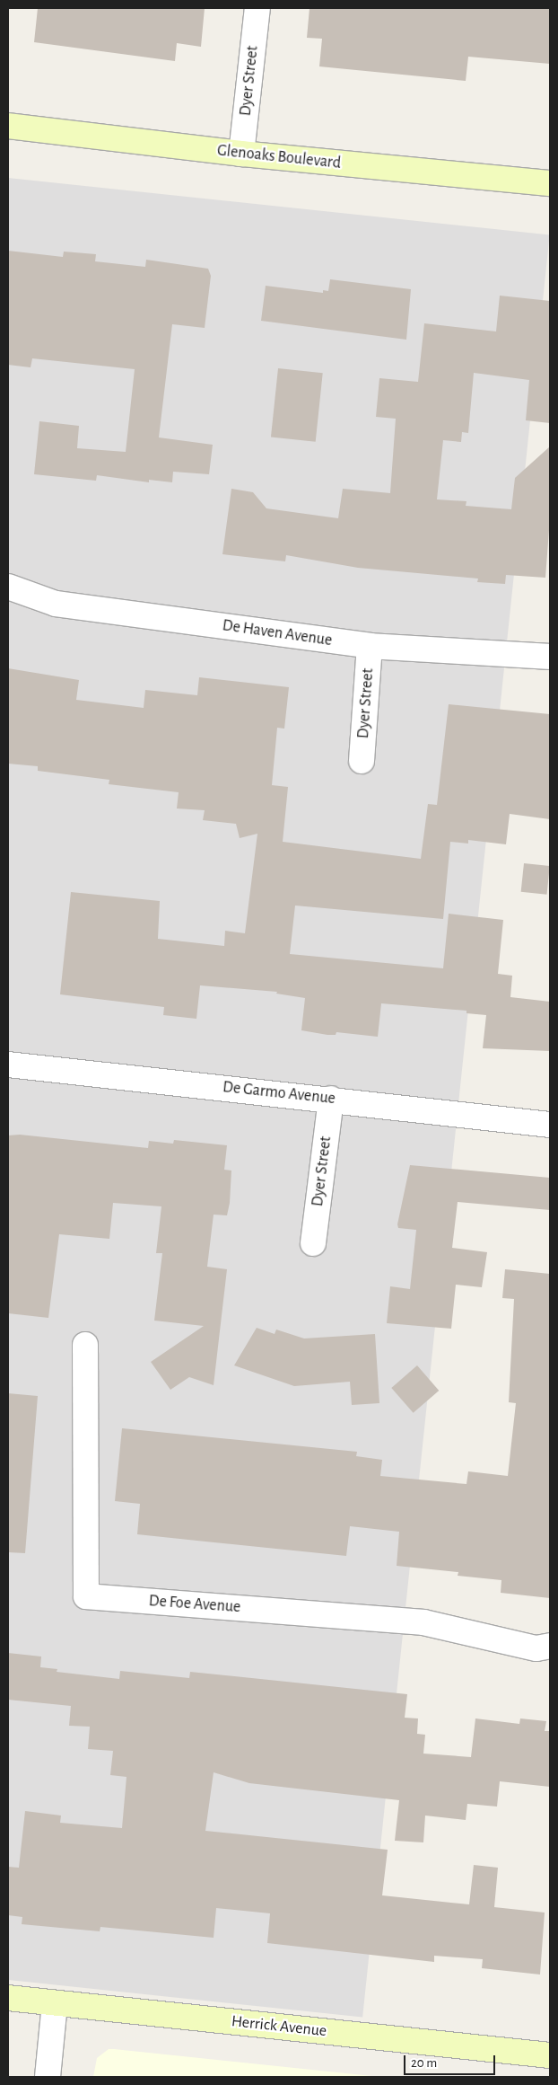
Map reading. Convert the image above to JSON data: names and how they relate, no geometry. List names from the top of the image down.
{
  "streets": {
    "street": [
      "Dyer Street",
      "Glenoaks Boulevard",
      "De Haven Avenue",
      "De Garmo Avenue",
      "De Foe Avenue",
      "Herrick Avenue"
    ]
  },
  "crossings": [
    ["Dyer Street", "Glenoaks Boulevard"],
    ["Dyer Street", "De Haven Avenue"],
    ["Dyer Street", "De Garmo Avenue"]
  ],
  "scale_bar": "20 m"
}
